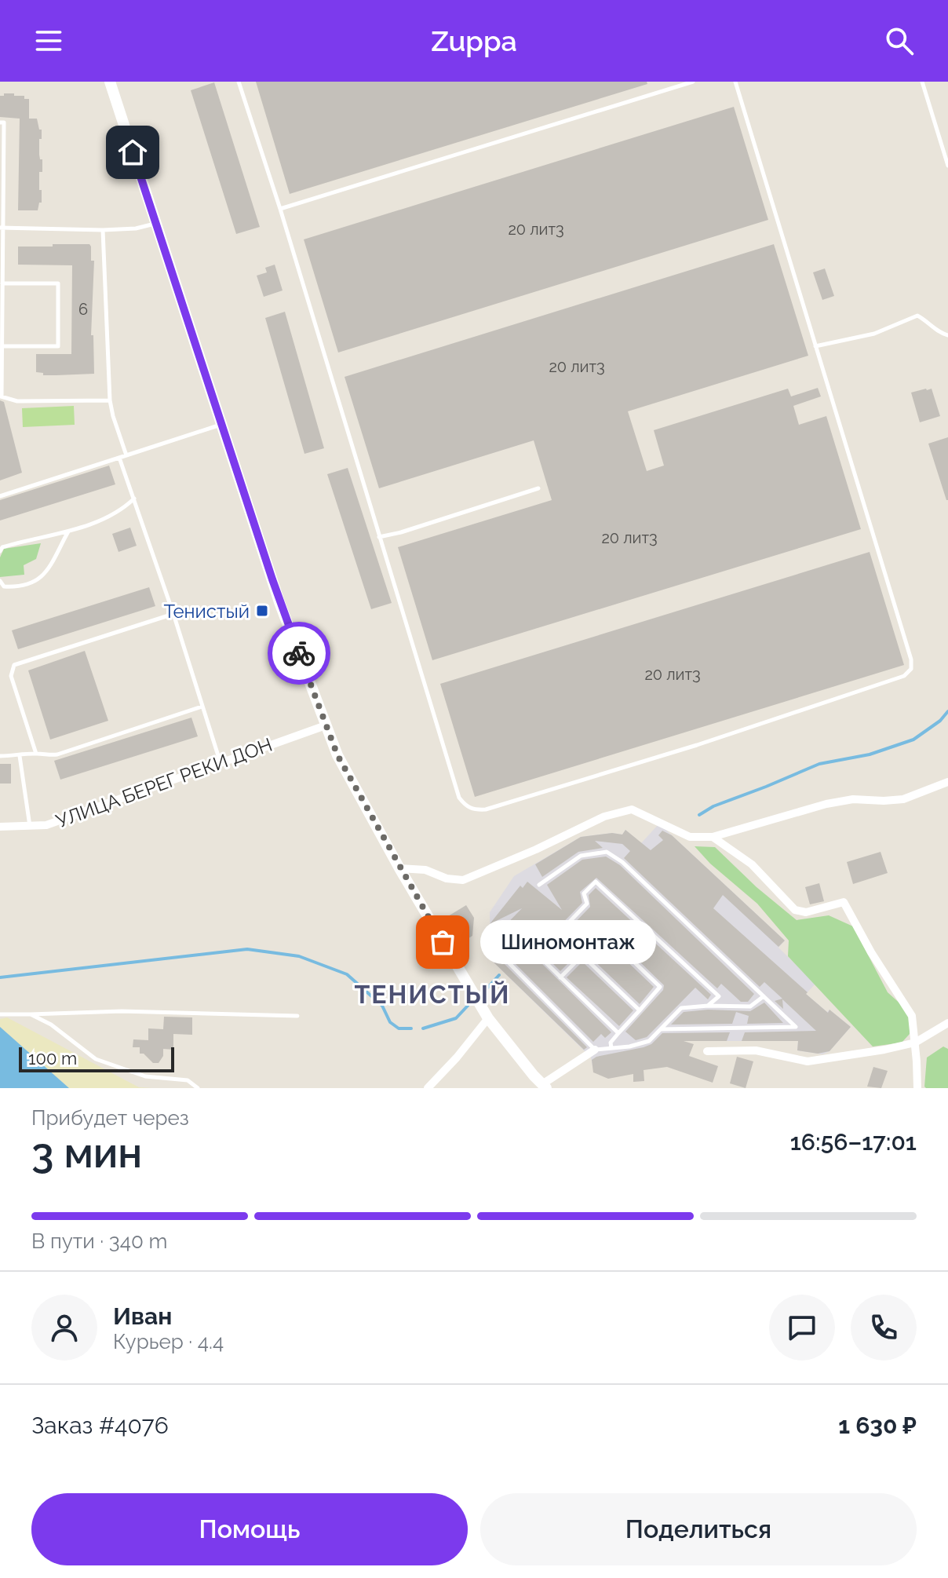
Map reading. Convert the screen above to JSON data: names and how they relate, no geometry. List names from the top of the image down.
{
  "streets": {
    "street": ["УЛИЦА БЕРЕГ РЕКИ ДОН"]
  },
  "districts": ["ТЕНИСТЫЙ"],
  "places": {
    "transit": ["Тенистый"],
    "other": ["Шиномонтаж"]
  },
  "house_numbers": [
    "20 лит3",
    "6",
    "20 лит3",
    "20 лит3",
    "20 лит3"
  ],
  "scale_bar": "100 m",
  "page": {
    "header": "Zuppa",
    "bubble": "Шиномонтаж",
    "scale": "100 m",
    "heading": ["3 мин", "Прибудет через", "16:56–17:01"],
    "panel": [
      "Иван",
      "Курьер · 4.4",
      "Заказ #4076",
      "1 630 ₽"
    ],
    "bar": "В пути · 340 m",
    "buttons": ["Помощь", "Поделиться"]
  }
}
